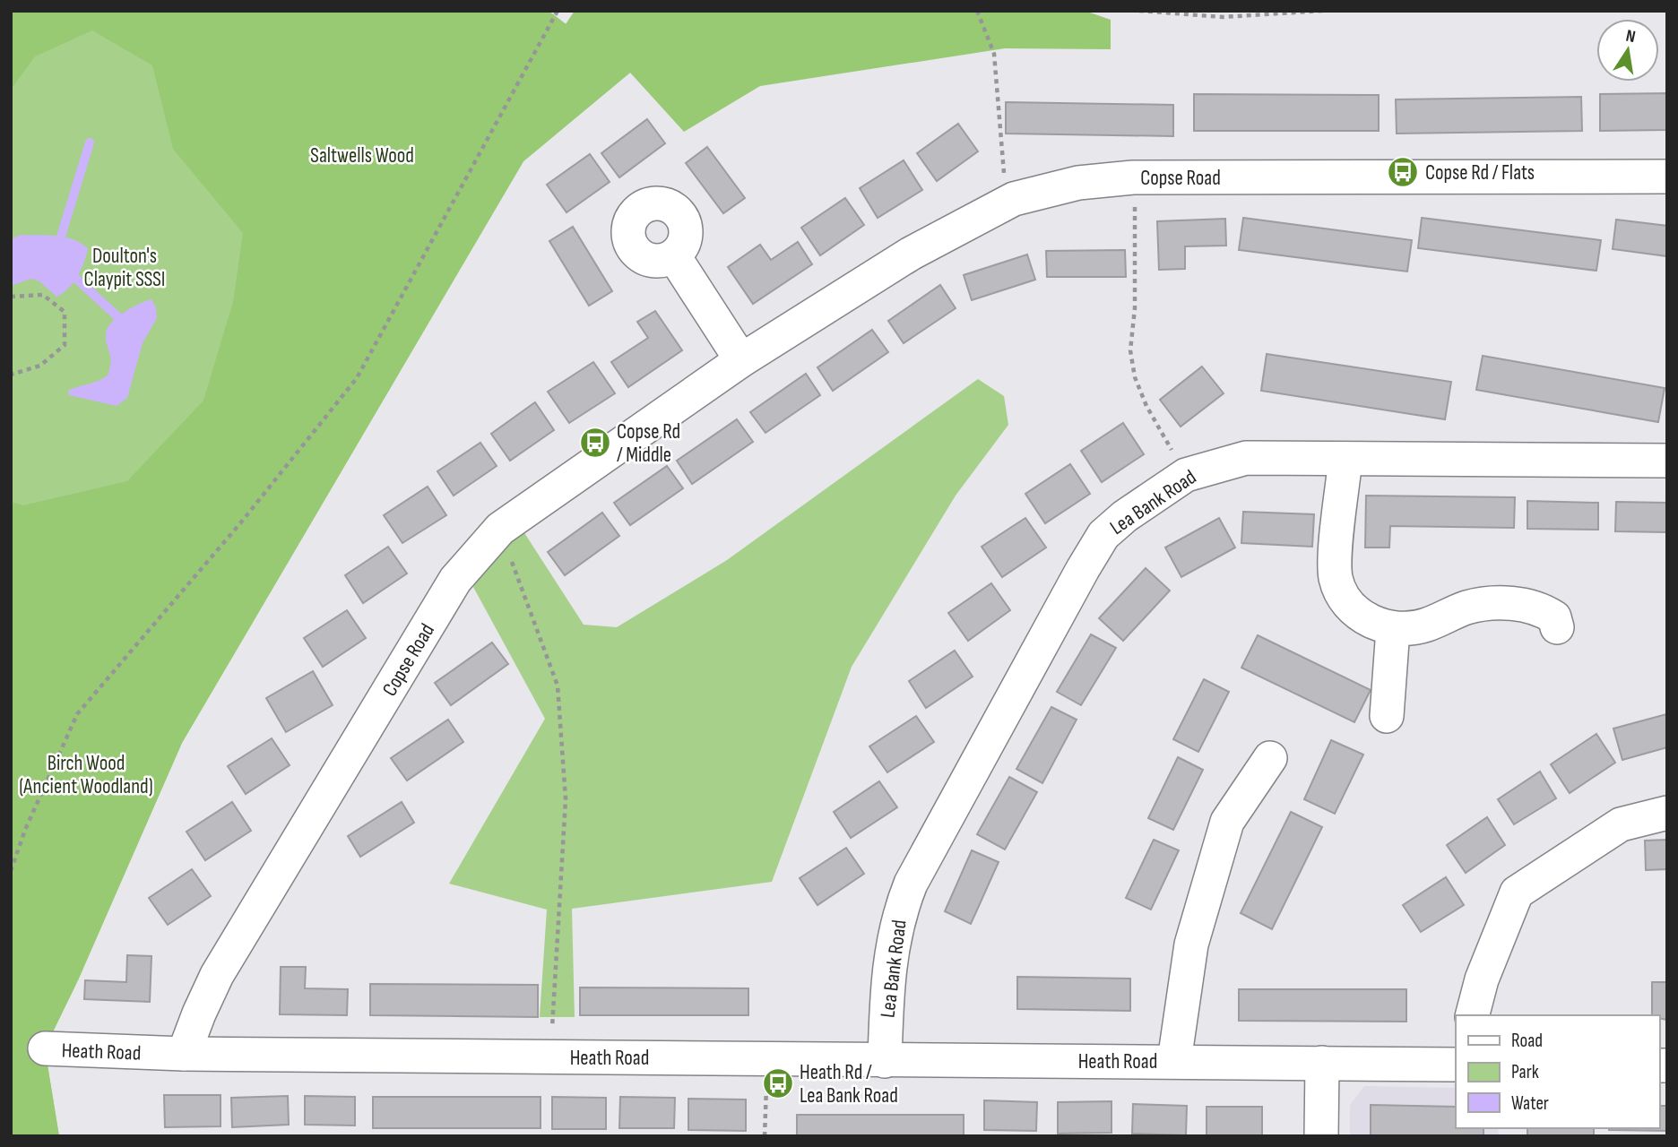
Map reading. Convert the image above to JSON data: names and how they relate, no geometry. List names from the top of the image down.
{
  "streets": {
    "street": ["Copse Road", "Lea Bank Road", "Heath Road"]
  },
  "crossings": [
    ["Copse Road", "Heath Road"],
    ["Lea Bank Road", "Heath Road"]
  ],
  "parks": ["Saltwells Wood", "Doulton's Claypit SSSI", "Birch Wood (Ancient Woodland)"],
  "places": {
    "bus stop": ["Copse Rd / Flats", "Copse Rd / Middle", "Heath Rd / Lea Bank Road"]
  },
  "legend": ["Road", "Park", "Water"],
  "north": "top"
}
